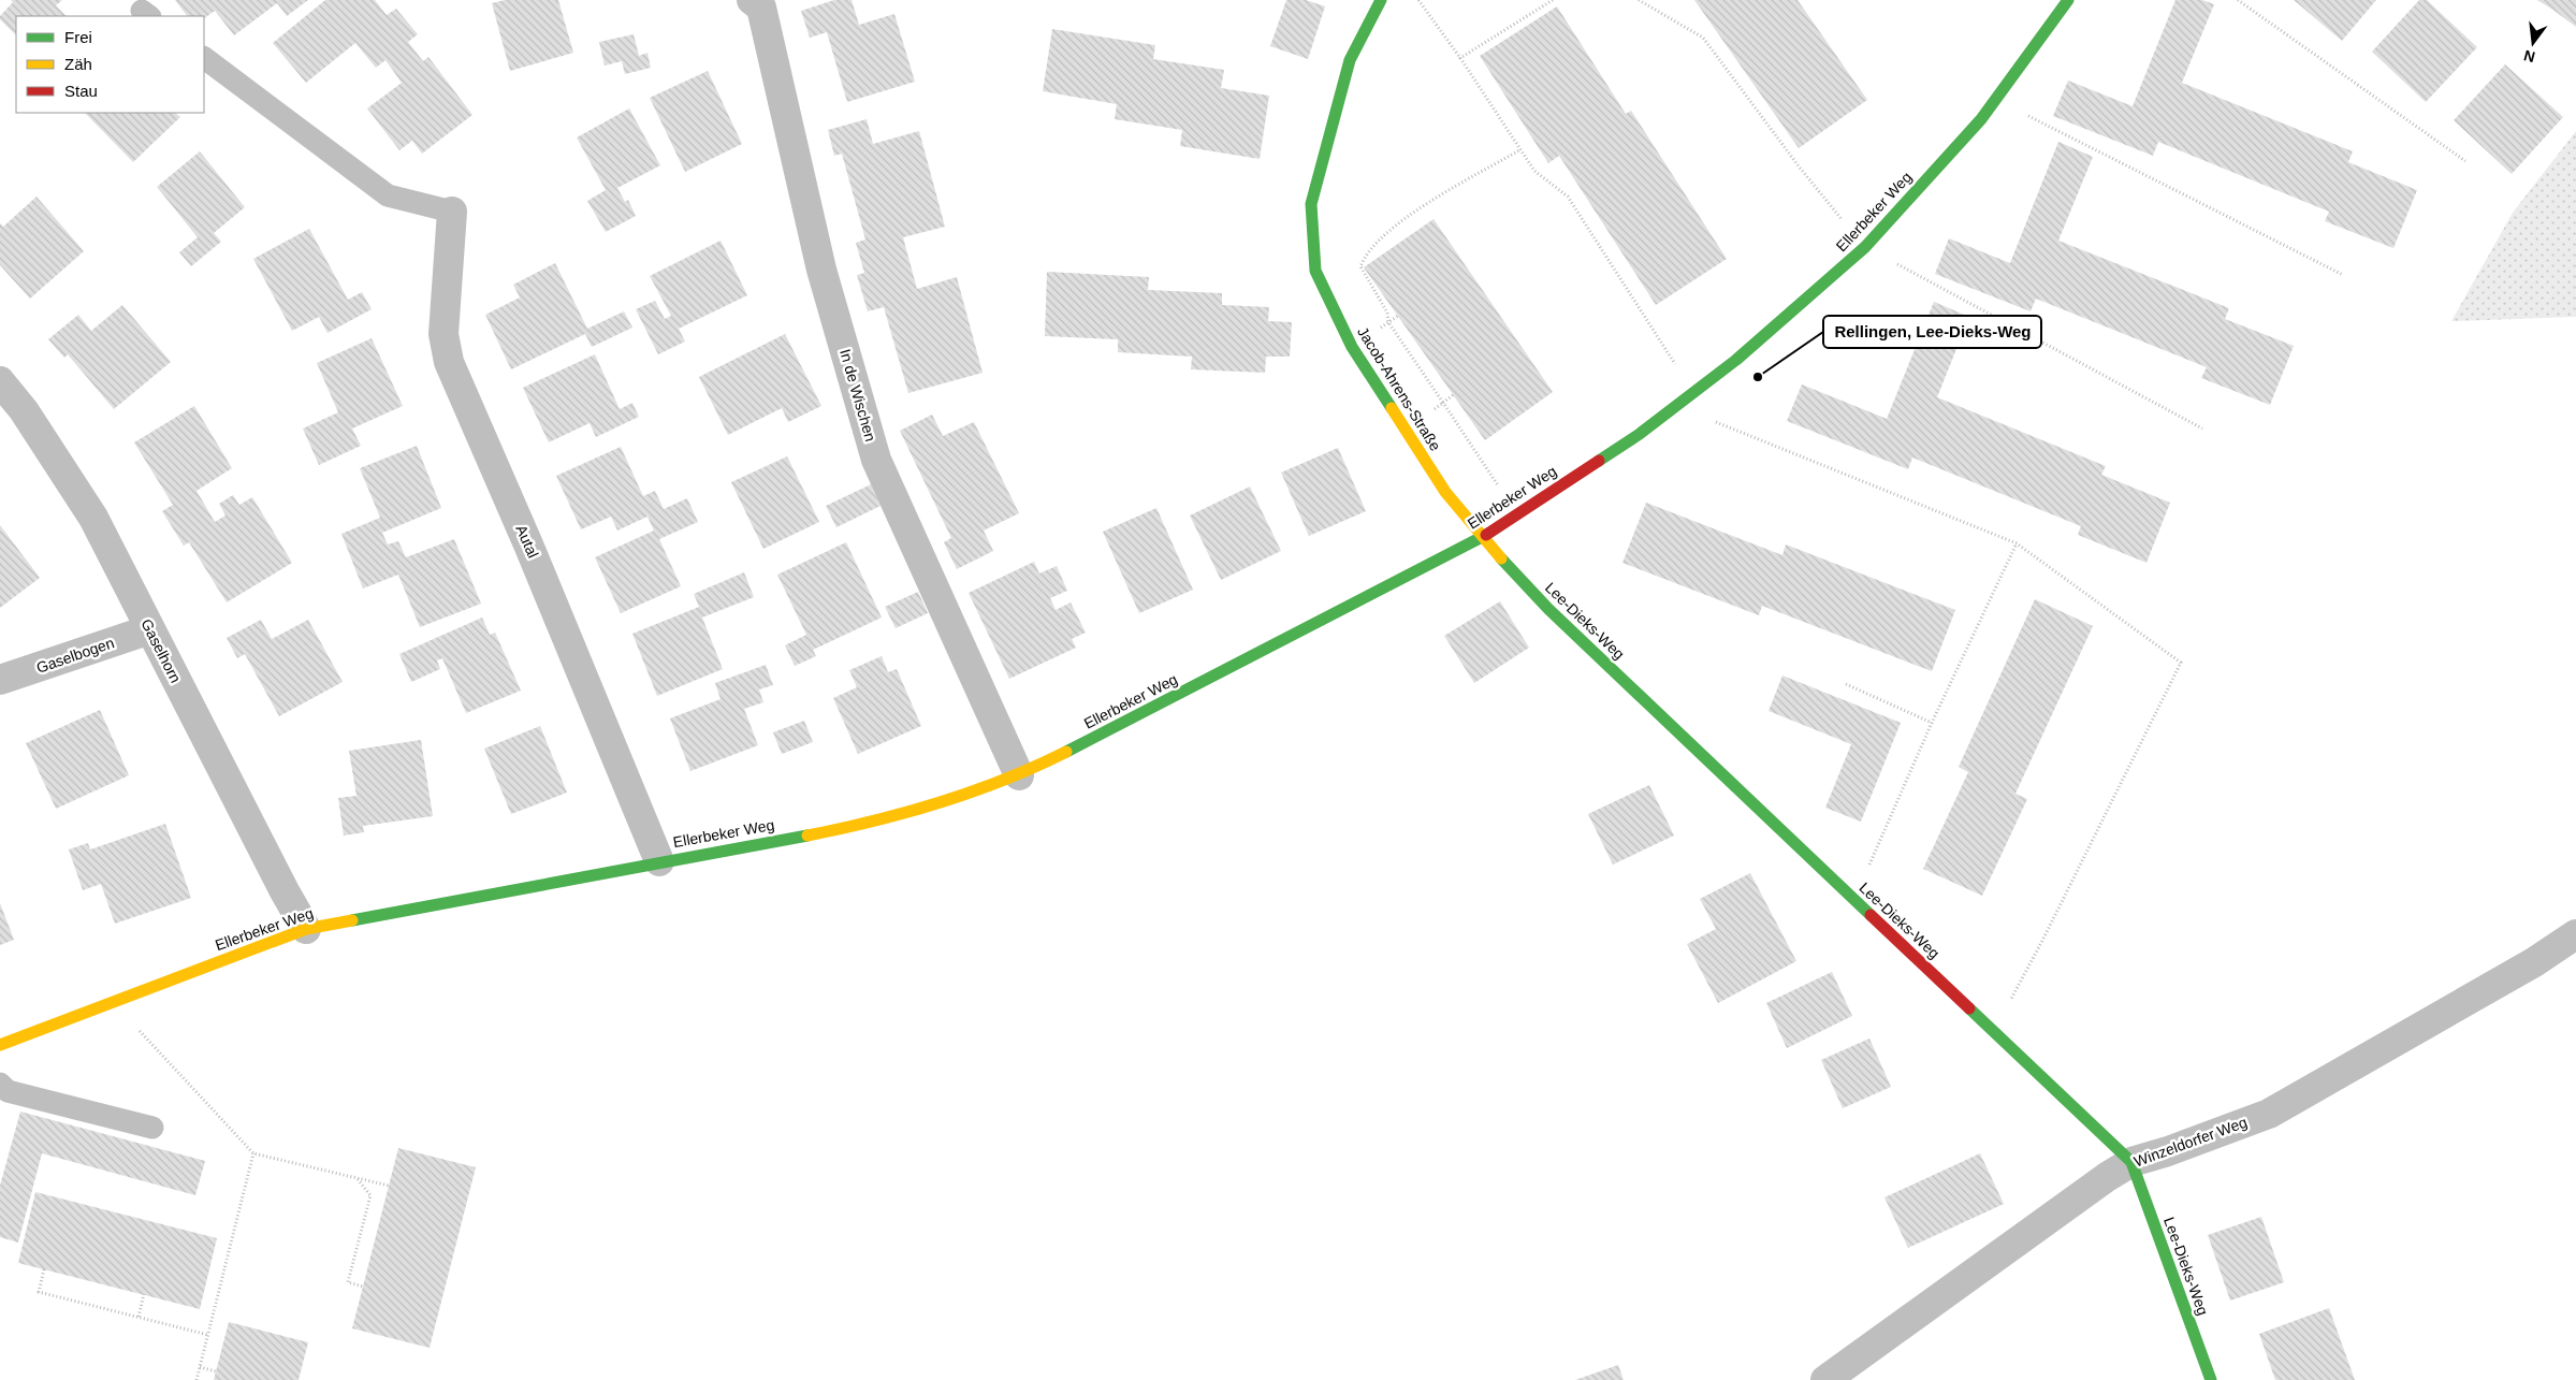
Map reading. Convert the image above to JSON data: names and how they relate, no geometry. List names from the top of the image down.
{
  "streets": {
    "street": [
      "Ellerbeker Weg",
      "Jacob-Ahrens-Straße",
      "In de Wischen",
      "Autal",
      "Lee-Dieks-Weg",
      "Gaselhorn",
      "Gaselbogen",
      "Winzeldorfer Weg"
    ]
  },
  "crossings": [
    ["Ellerbeker Weg", "Jacob-Ahrens-Straße"],
    ["Ellerbeker Weg", "In de Wischen"],
    ["Ellerbeker Weg", "Autal"],
    ["Ellerbeker Weg", "Lee-Dieks-Weg"],
    ["Ellerbeker Weg", "Gaselhorn"],
    ["Jacob-Ahrens-Straße", "Lee-Dieks-Weg"],
    ["Lee-Dieks-Weg", "Winzeldorfer Weg"],
    ["Gaselhorn", "Gaselbogen"]
  ],
  "places": ["Rellingen, Lee-Dieks-Weg"],
  "legend": ["Frei", "Zäh", "Stau"],
  "north": "bottom"
}
